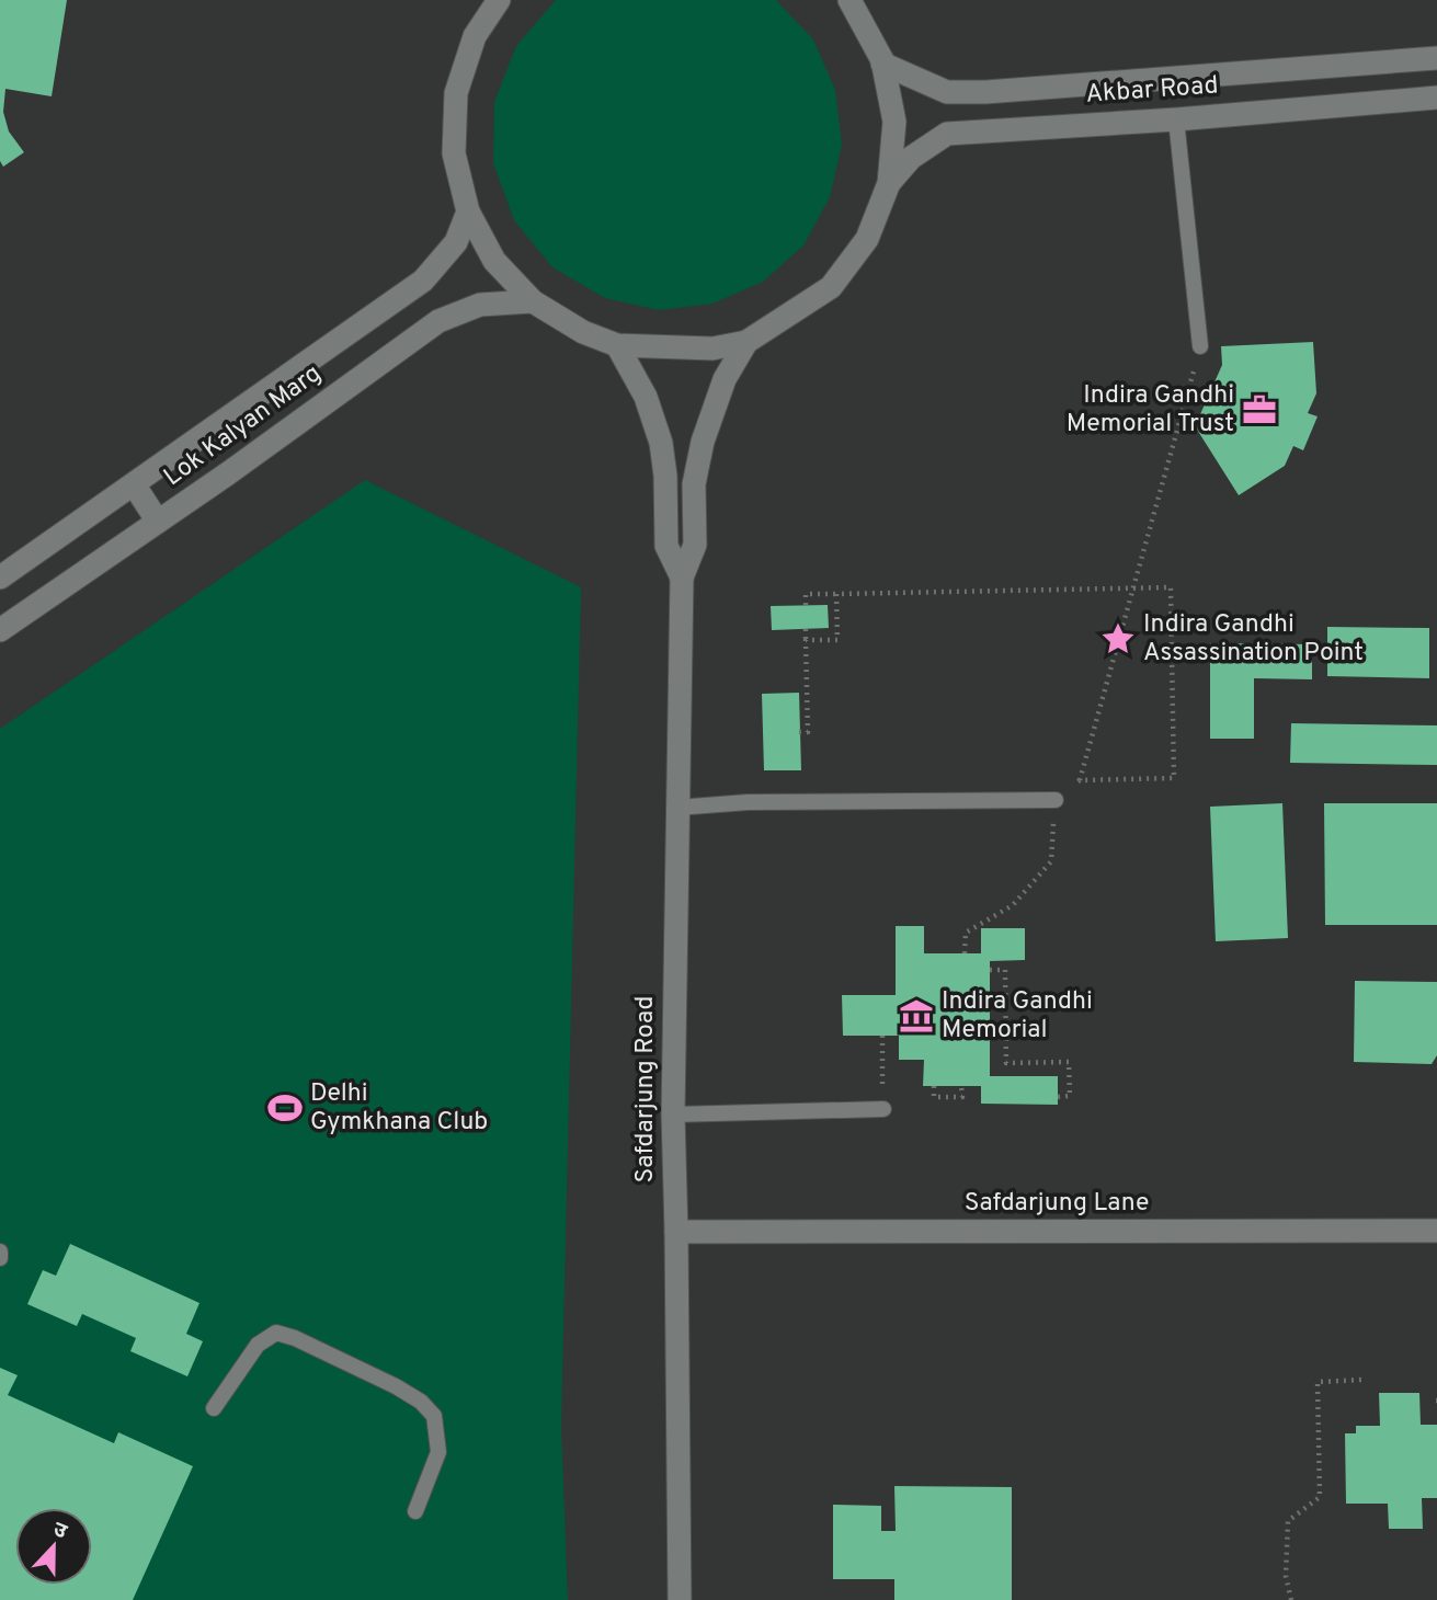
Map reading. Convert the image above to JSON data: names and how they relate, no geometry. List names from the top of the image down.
{
  "streets": {
    "main road": [
      "Akbar Road",
      "Lok Kalyan Marg",
      "Safdarjung Road",
      "Safdarjung Lane"
    ]
  },
  "crossings": [
    ["Safdarjung Road", "Safdarjung Lane"]
  ],
  "places": {
    "office": ["Indira Gandhi Memorial Trust"],
    "place": ["Indira Gandhi Assassination Point"],
    "museum": ["Indira Gandhi Memorial"],
    "sports": ["Delhi Gymkhana Club"]
  },
  "north": "top"
}
